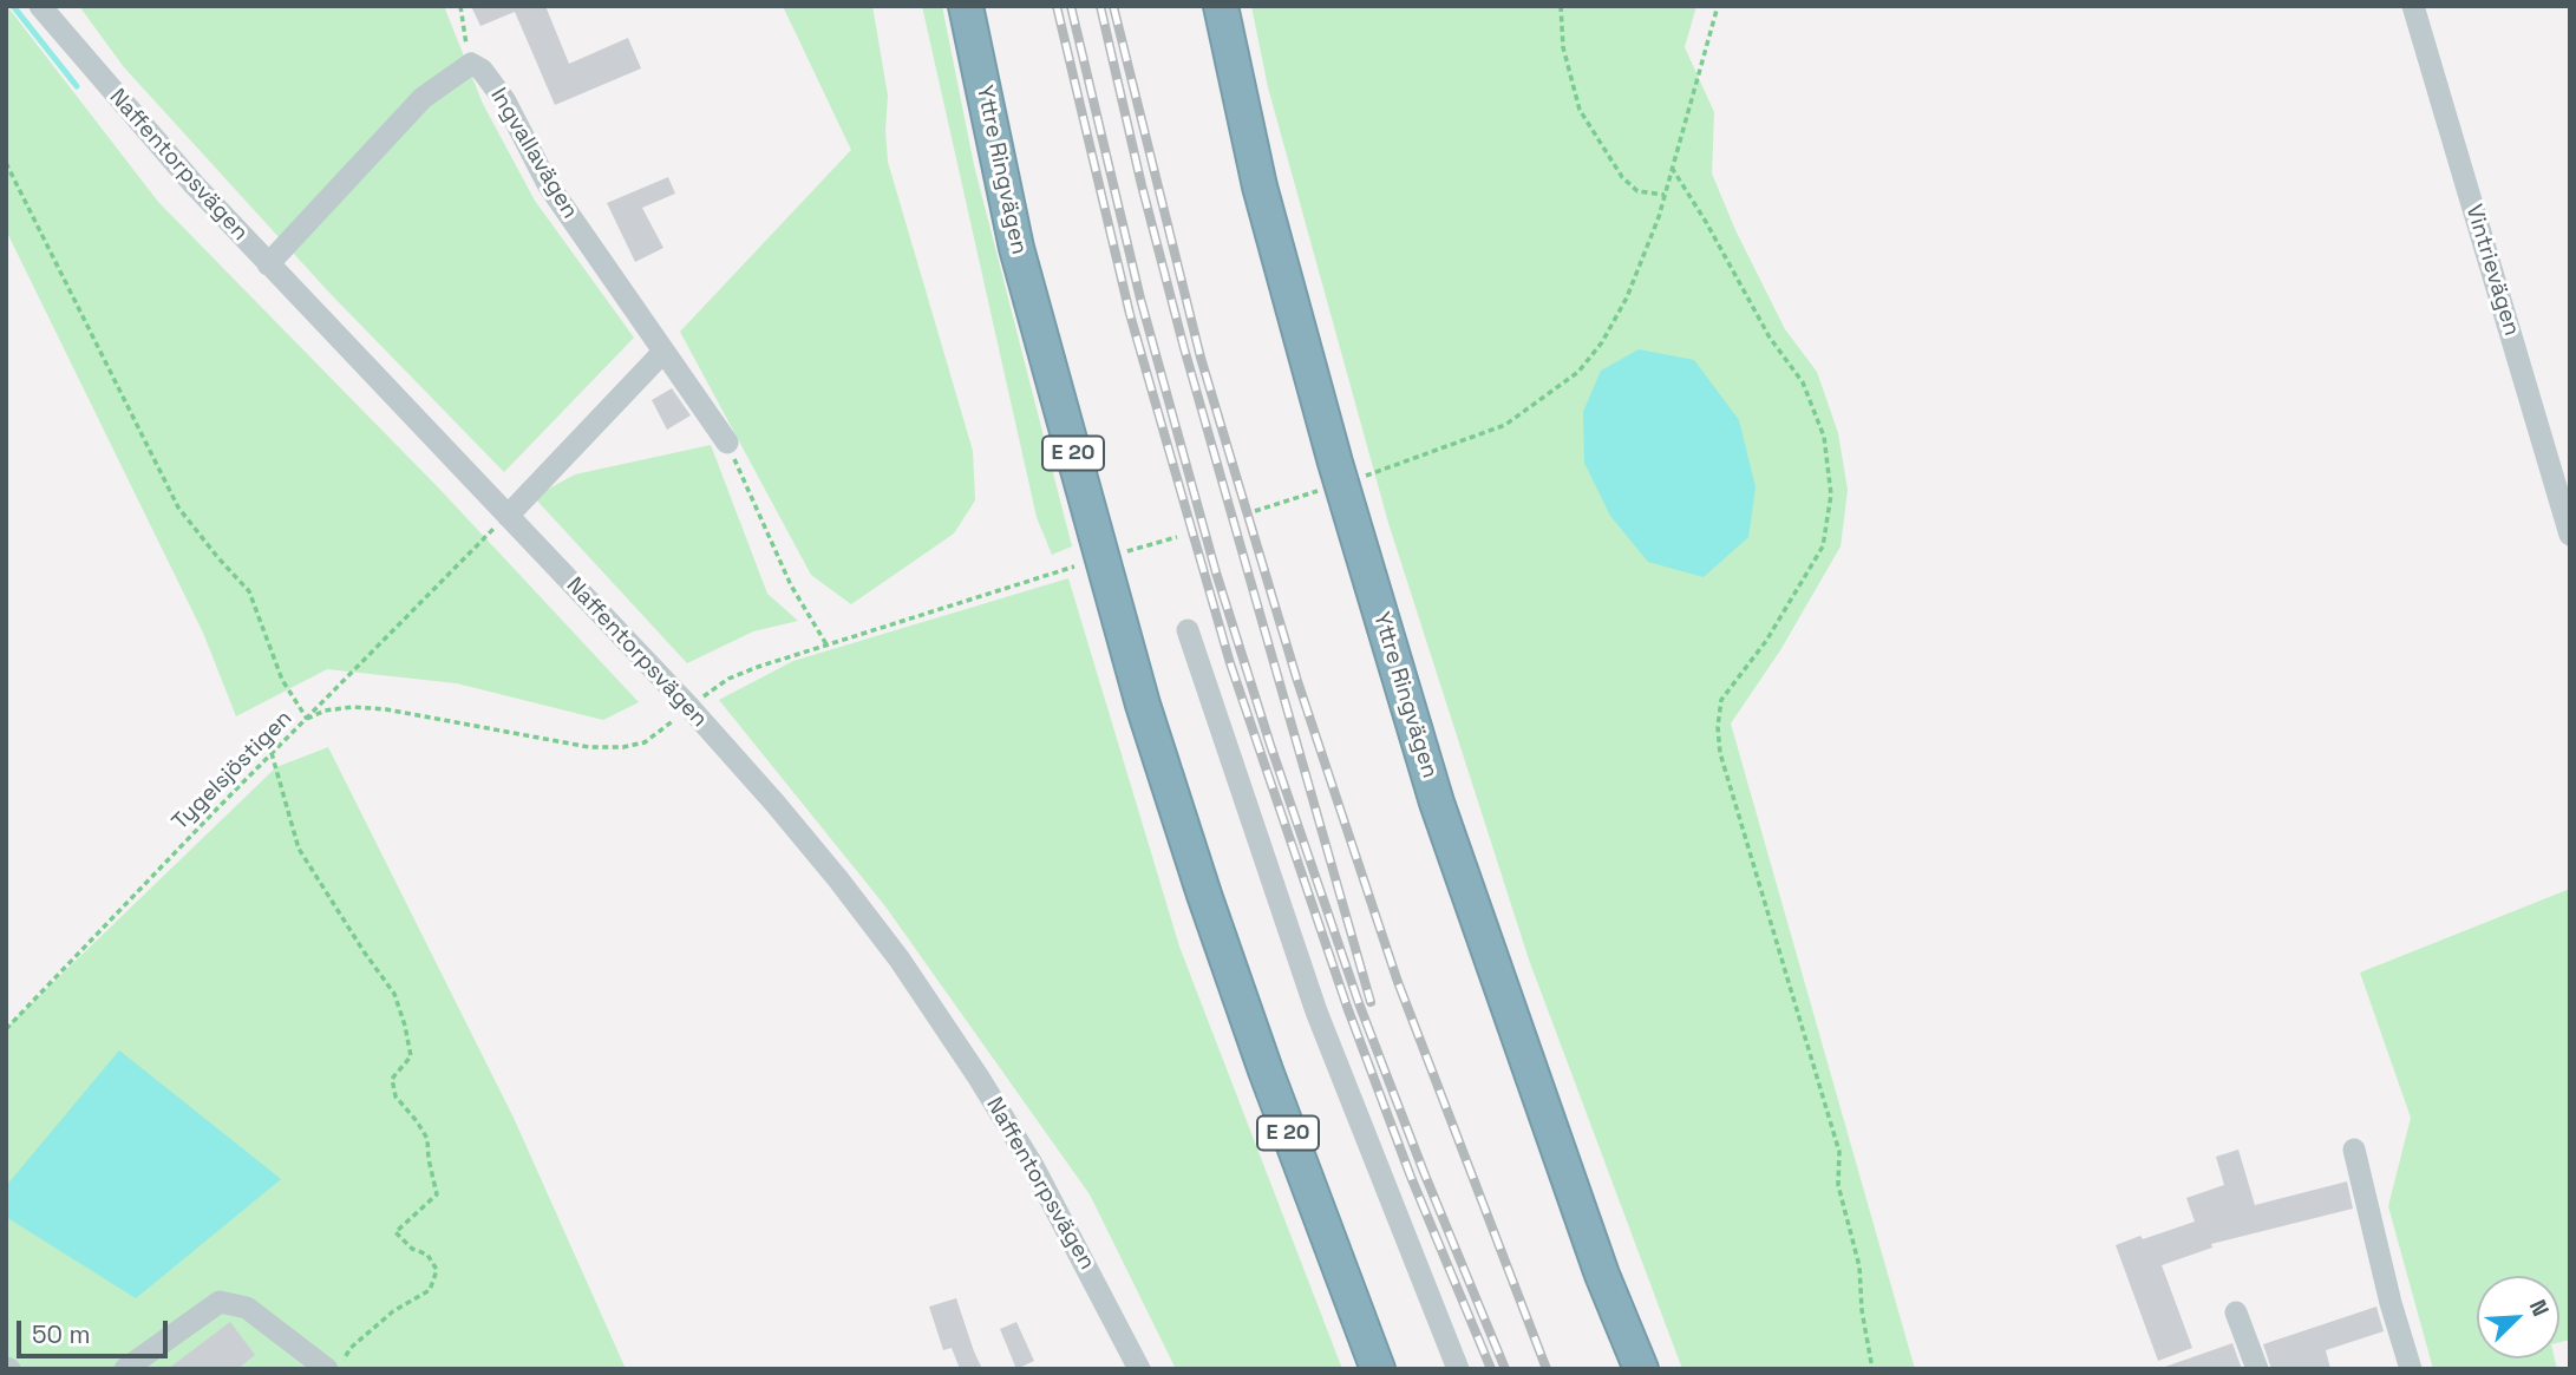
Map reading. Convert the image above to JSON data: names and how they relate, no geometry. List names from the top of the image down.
{
  "streets": {
    "highway": ["Yttre Ringvägen", "E 20"],
    "street": ["Ingvallavägen", "Naffentorpsvägen", "Vintrievägen"],
    "path": ["Tygelsjöstigen"]
  },
  "crossings": [
    ["Naffentorpsvägen", "Tygelsjöstigen"]
  ],
  "scale_bar": "50 m",
  "north": "top right"
}
